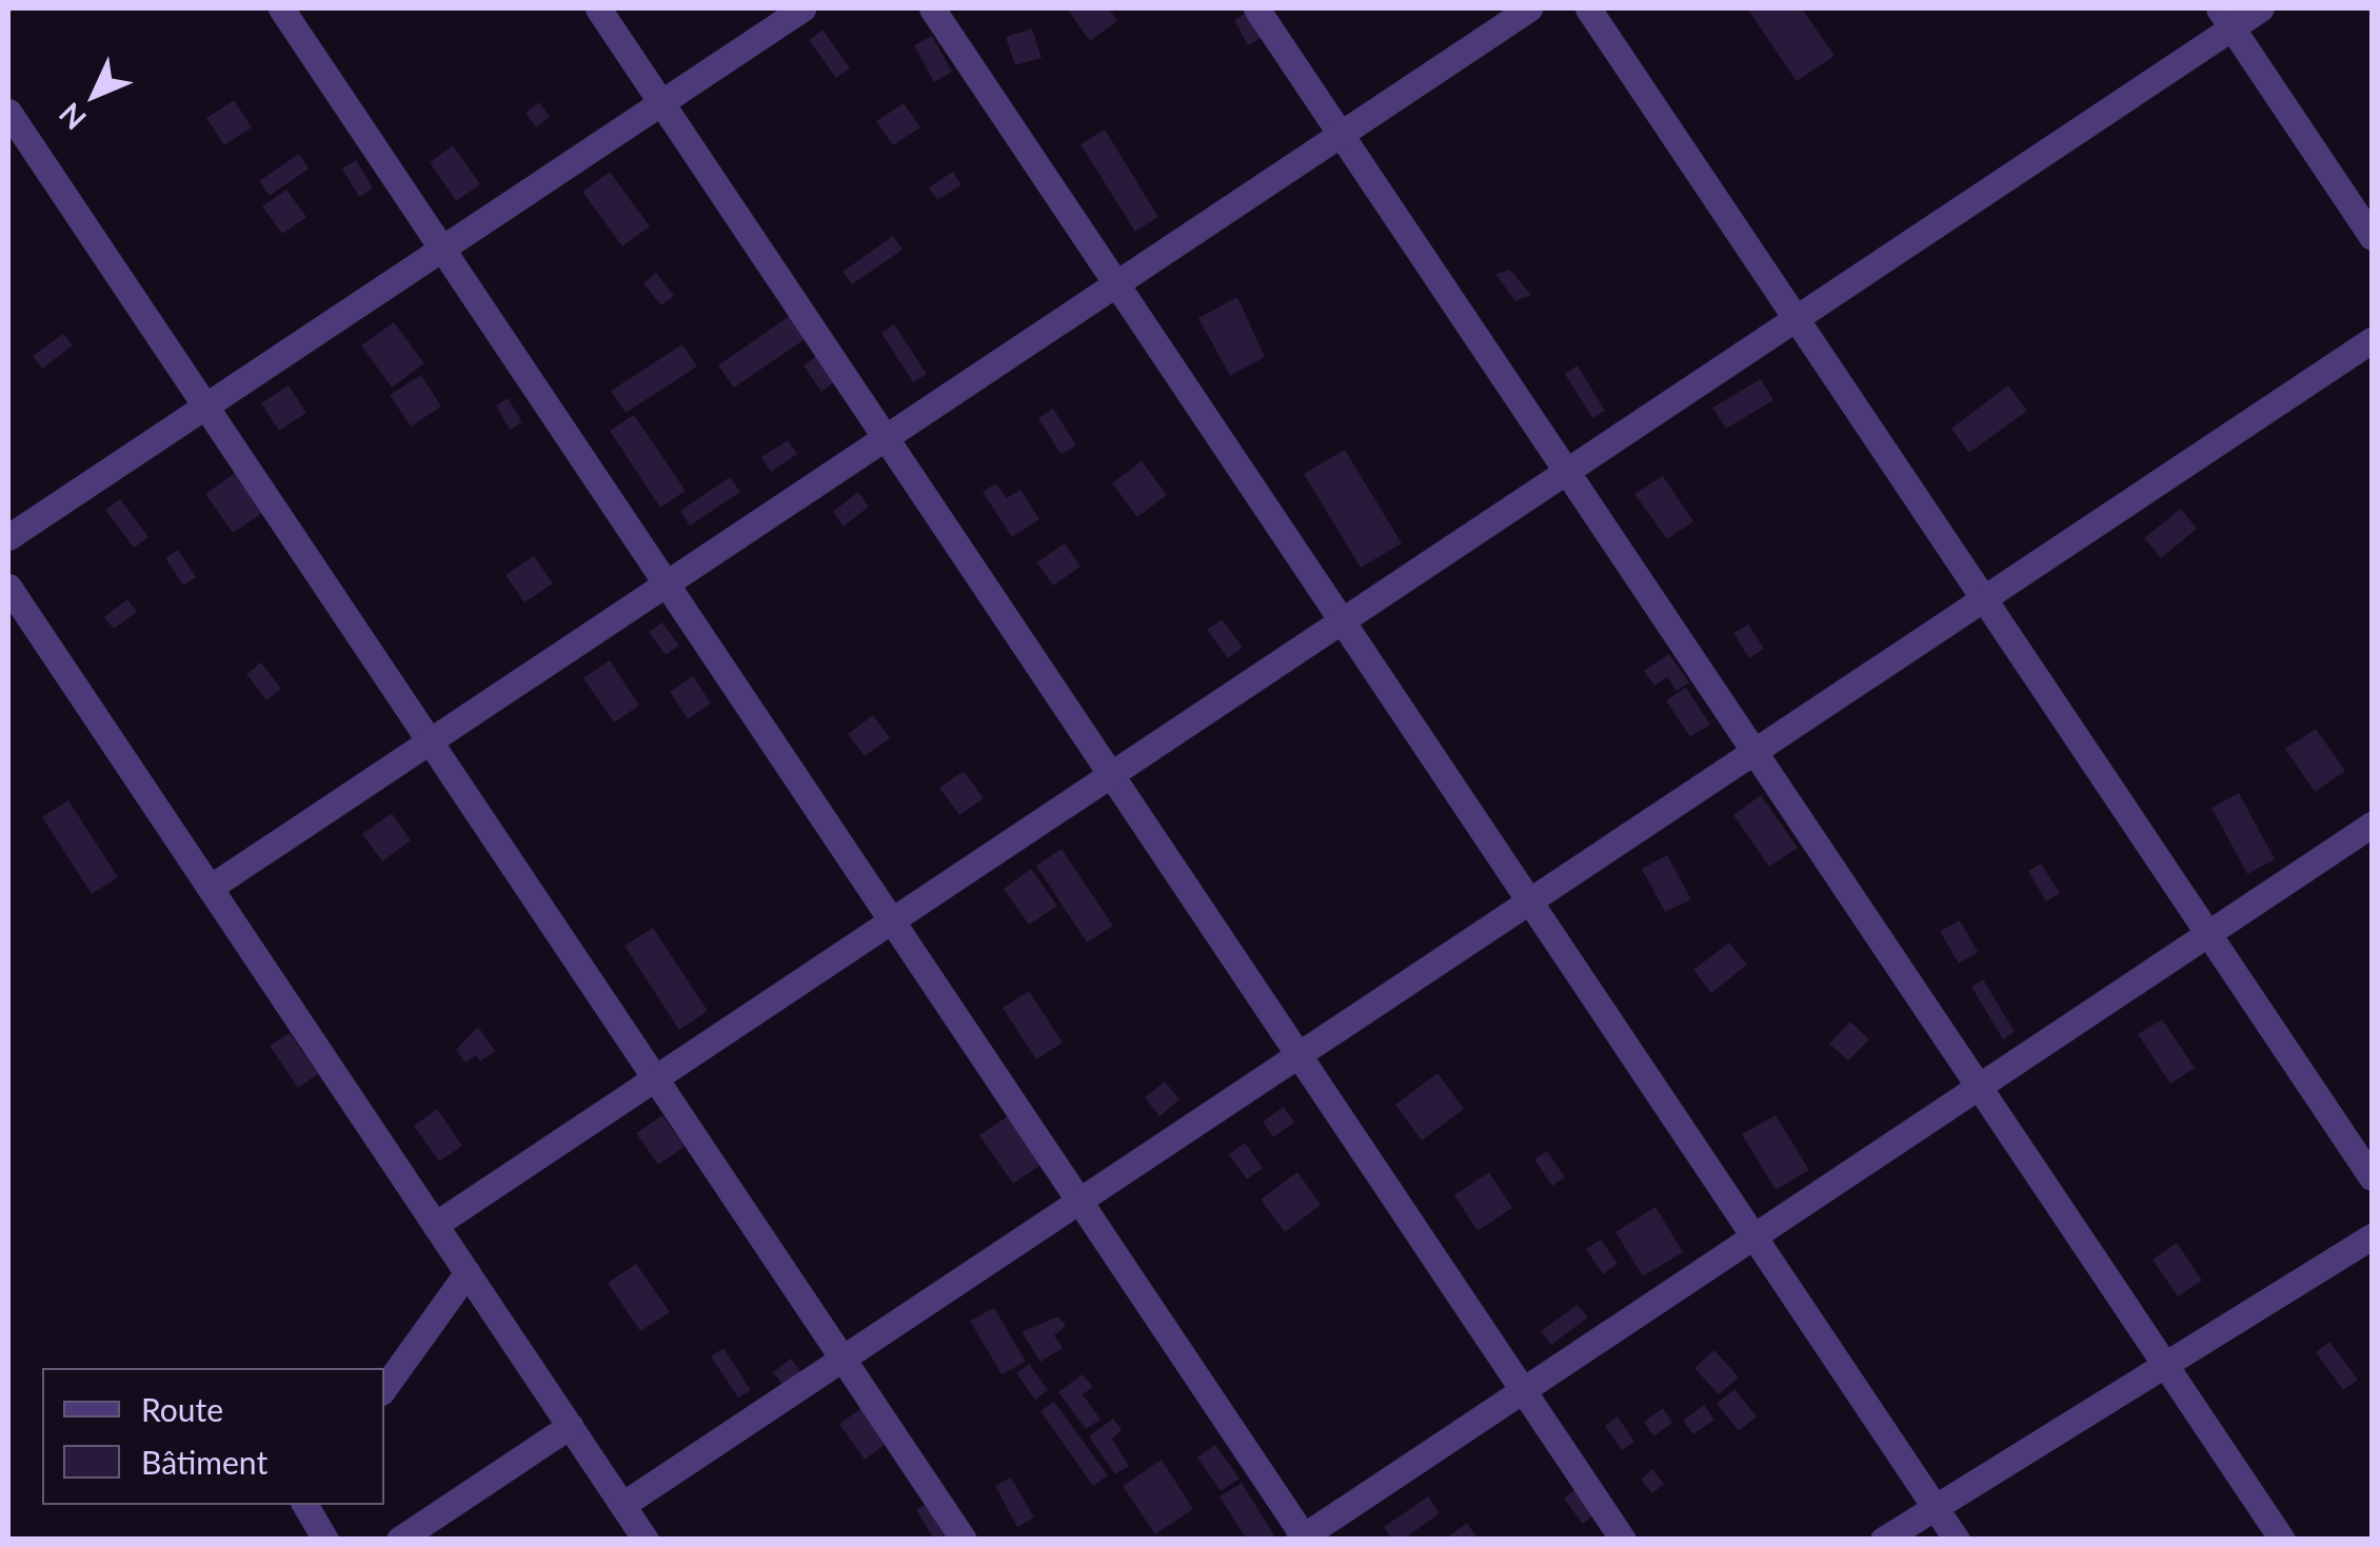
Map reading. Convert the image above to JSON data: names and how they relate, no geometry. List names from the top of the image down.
{
  "legend": ["Route", "Bâtiment"],
  "north": "bottom left"
}
